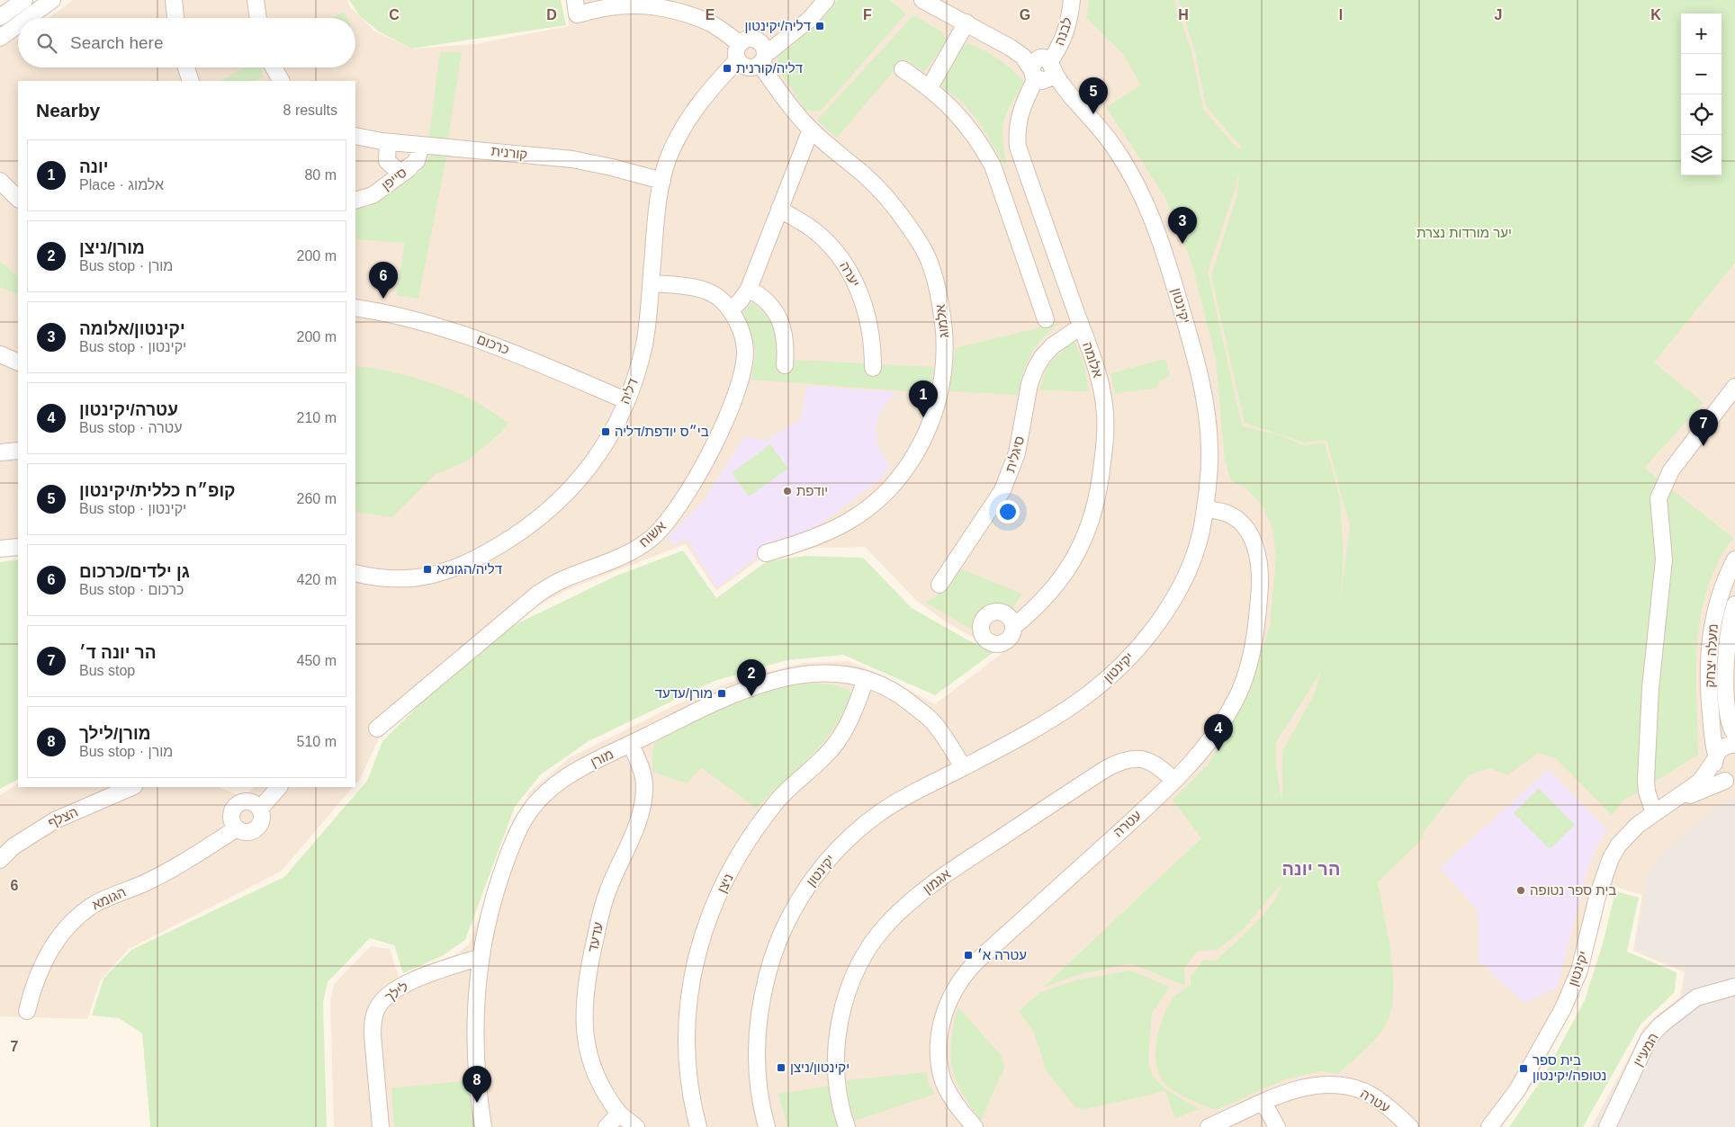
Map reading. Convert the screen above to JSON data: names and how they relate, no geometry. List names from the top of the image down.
{
  "streets": {
    "street": [
      "לבנה",
      "קורנית",
      "סייפן",
      "יערה",
      "יקינטון",
      "אלמוג",
      "כרכום",
      "אלומה",
      "דליה",
      "סיגלית",
      "אשוח",
      "מעלה יצחק",
      "מורן",
      "הצלף",
      "עטרה",
      "אגמון",
      "ניצן",
      "הגומא",
      "עדעד",
      "לילך",
      "המעיין"
    ]
  },
  "crossings": [
    ["לבנה", "יקינטון"],
    ["לבנה", "אלומה"],
    ["קורנית", "סייפן"],
    ["קורנית", "דליה"],
    ["יקינטון", "אלומה"],
    ["יקינטון", "מעלה יצחק"],
    ["יקינטון", "מורן"],
    ["יקינטון", "עטרה"],
    ["אלמוג", "דליה"],
    ["כרכום", "דליה"],
    ["אלומה", "סיגלית"],
    ["דליה", "אשוח"],
    ["מורן", "ניצן"],
    ["מורן", "עדעד"],
    ["מורן", "לילך"],
    ["עטרה", "אגמון"]
  ],
  "districts": ["הר יונה"],
  "parks": ["יער מורדות נצרת"],
  "places": {
    "transit": [
      "דליה/יקינטון",
      "דליה/קורנית",
      "בי״ס יודפת/דליה",
      "דליה/הגומא",
      "מורן/עדעד",
      "עטרה א׳",
      "יקינטון/ניצן",
      "בית ספר נטופה/יקינטון"
    ],
    "other": ["יודפת", "בית ספר נטופה"]
  },
  "page": {
    "map_buttons": ["+", "−"],
    "search": "Search here",
    "pins": [
      "5",
      "3",
      "6",
      "1",
      "7",
      "2",
      "4",
      "8"
    ],
    "heading": ["Nearby", "8 results"],
    "list": [
      {
        "mark": "1",
        "name": "יונה",
        "note": "Place · אלמוג",
        "value": "80 m"
      },
      {
        "mark": "2",
        "name": "מורן/ניצן",
        "note": "Bus stop · מורן",
        "value": "200 m"
      },
      {
        "mark": "3",
        "name": "יקינטון/אלומה",
        "note": "Bus stop · יקינטון",
        "value": "200 m"
      },
      {
        "mark": "4",
        "name": "עטרה/יקינטון",
        "note": "Bus stop · עטרה",
        "value": "210 m"
      },
      {
        "mark": "5",
        "name": "קופ״ח כללית/יקינטון",
        "note": "Bus stop · יקינטון",
        "value": "260 m"
      },
      {
        "mark": "6",
        "name": "גן ילדים/כרכום",
        "note": "Bus stop · כרכום",
        "value": "420 m"
      },
      {
        "mark": "7",
        "name": "הר יונה ד׳",
        "note": "Bus stop",
        "value": "450 m"
      },
      {
        "mark": "8",
        "name": "מורן/לילך",
        "note": "Bus stop · מורן",
        "value": "510 m"
      }
    ]
  },
  "grid": {
    "columns": [
      "C",
      "D",
      "E",
      "F",
      "G",
      "H",
      "I",
      "J",
      "K"
    ],
    "rows": ["6", "7"]
  }
}
